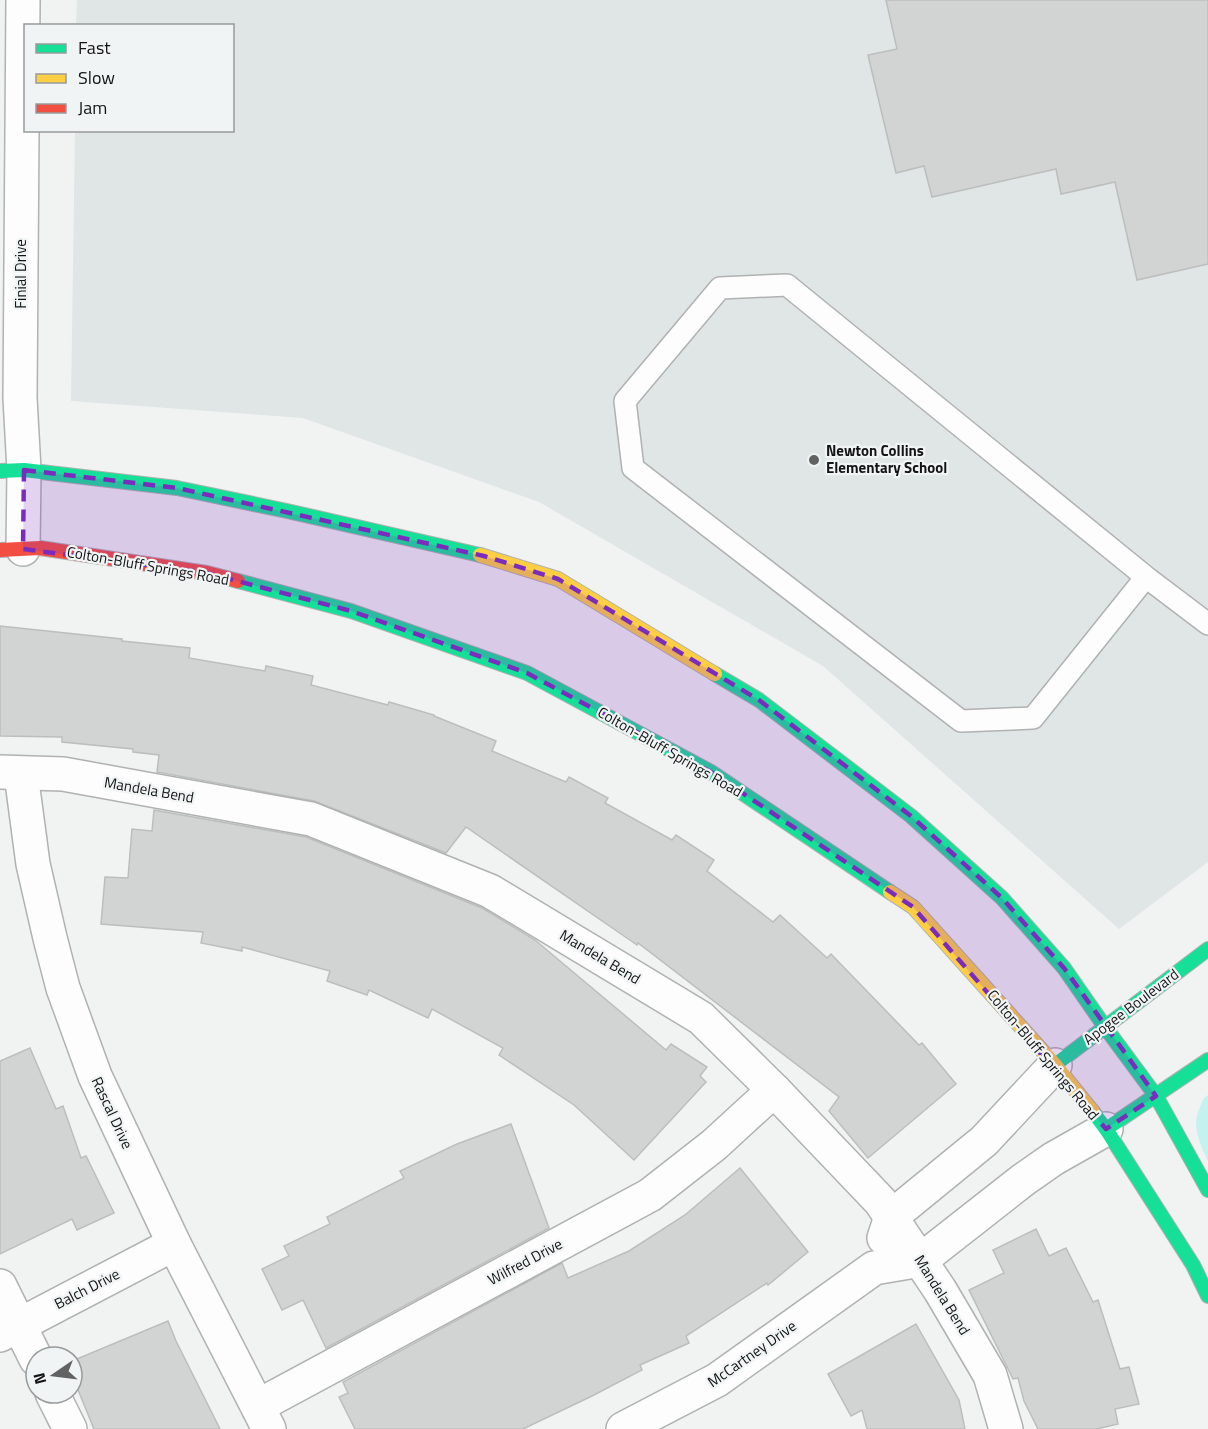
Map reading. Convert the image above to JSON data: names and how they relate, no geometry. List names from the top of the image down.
{
  "streets": {
    "street": [
      "Finial Drive",
      "Colton-Bluff Springs Road",
      "Mandela Bend",
      "Apogee Boulevard",
      "Rascal Drive",
      "Wilfred Drive",
      "Balch Drive",
      "McCartney Drive"
    ]
  },
  "crossings": [
    ["Finial Drive", "Colton-Bluff Springs Road"],
    ["Colton-Bluff Springs Road", "Apogee Boulevard"],
    ["Colton-Bluff Springs Road", "McCartney Drive"],
    ["Mandela Bend", "Rascal Drive"],
    ["Mandela Bend", "Wilfred Drive"],
    ["Mandela Bend", "McCartney Drive"],
    ["Rascal Drive", "Wilfred Drive"],
    ["Rascal Drive", "Balch Drive"]
  ],
  "places": ["Newton Collins Elementary School"],
  "legend": ["Fast", "Slow", "Jam"],
  "north": "left"
}
